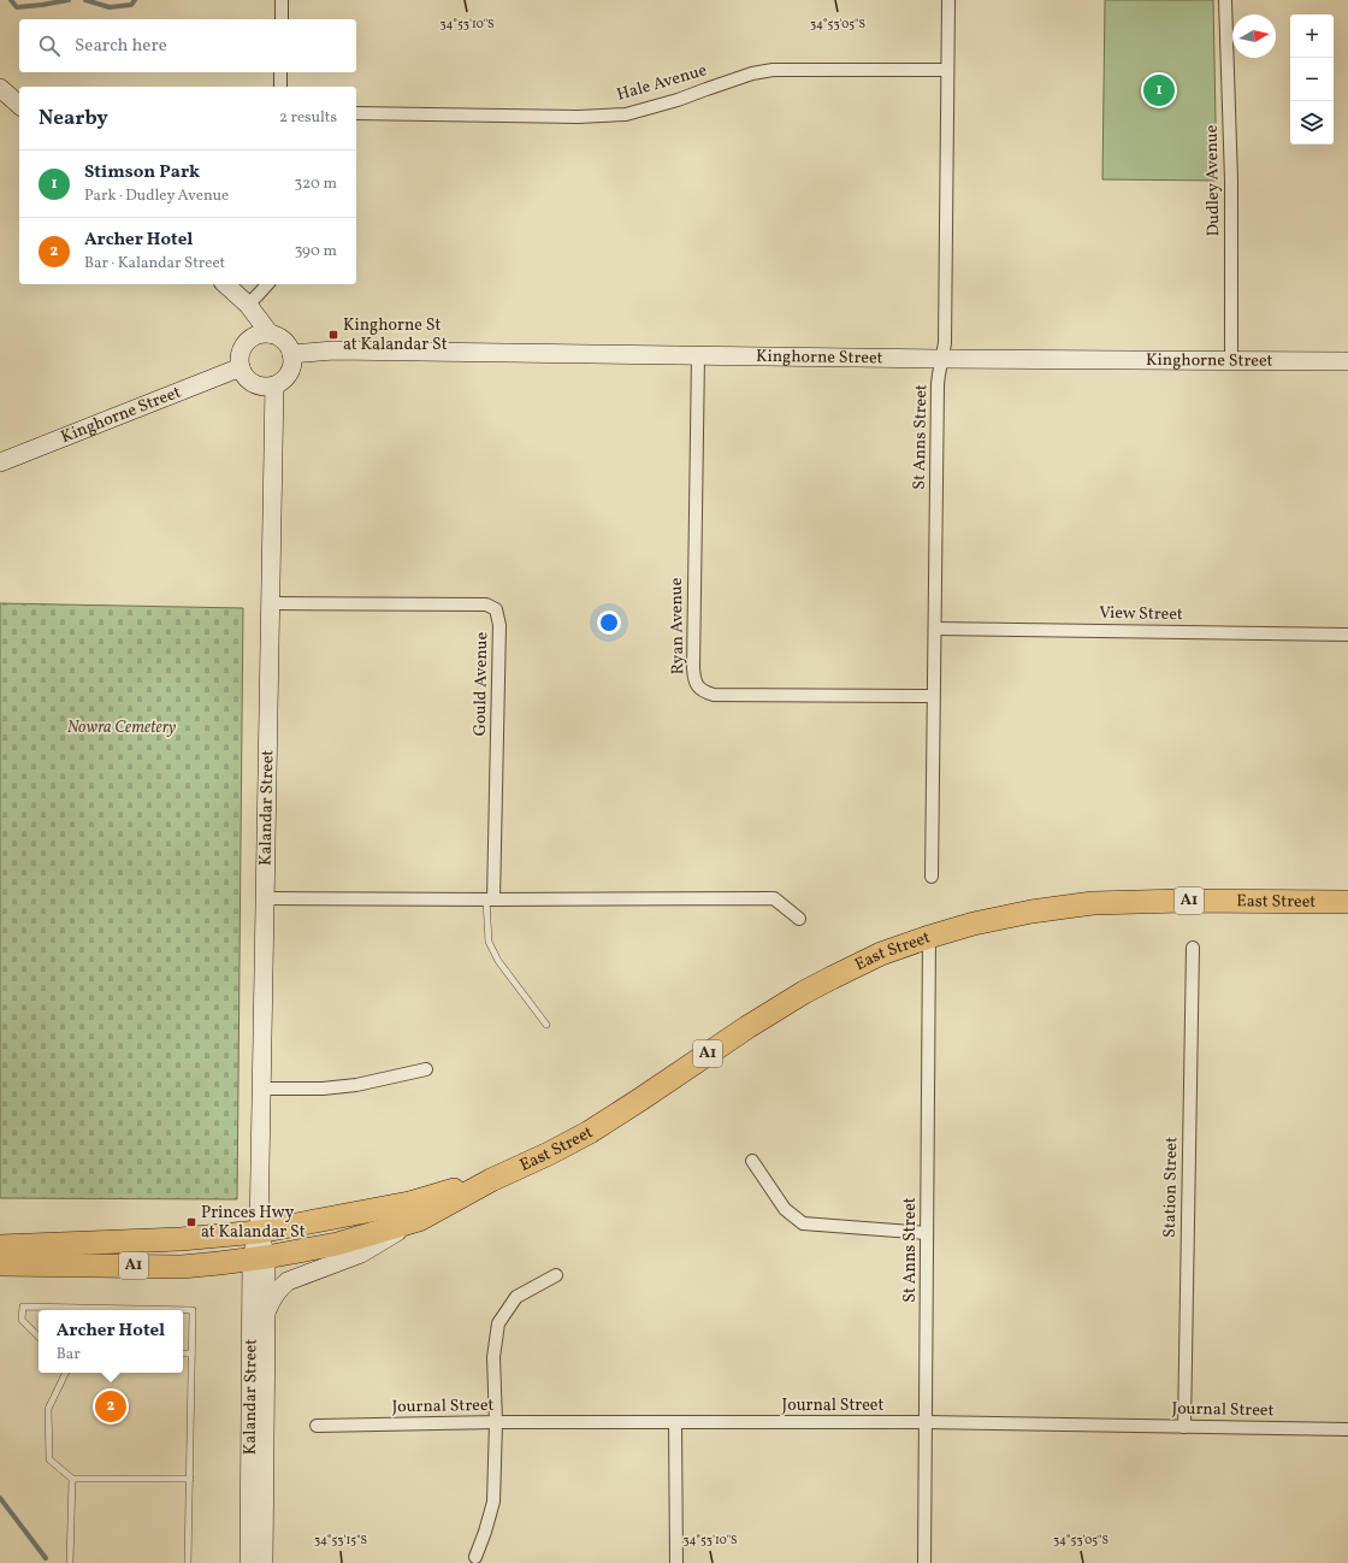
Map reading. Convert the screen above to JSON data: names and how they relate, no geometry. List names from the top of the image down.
{
  "streets": {
    "highway": ["A1", "East Street"],
    "main road": ["Kinghorne Street", "Kalandar Street"],
    "street": [
      "Hale Avenue",
      "Dudley Avenue",
      "St Anns Street",
      "View Street",
      "Ryan Avenue",
      "Gould Avenue",
      "Station Street",
      "Journal Street"
    ]
  },
  "crossings": [
    ["Hale Avenue", "St Anns Street"],
    ["Dudley Avenue", "Kinghorne Street"],
    ["Kinghorne Street", "St Anns Street"],
    ["Kinghorne Street", "Ryan Avenue"],
    ["Kinghorne Street", "Kalandar Street"],
    ["St Anns Street", "View Street"],
    ["St Anns Street", "Ryan Avenue"],
    ["St Anns Street", "East Street"],
    ["St Anns Street", "Journal Street"],
    ["Gould Avenue", "Kalandar Street"],
    ["Kalandar Street", "A1"],
    ["Kalandar Street", "East Street"],
    ["A1", "East Street"],
    ["Station Street", "Journal Street"]
  ],
  "parks": ["Nowra Cemetery"],
  "places": {
    "transit": ["Kinghorne St at Kalandar St", "Princes Hwy at Kalandar St"]
  },
  "north": "right",
  "page": {
    "map_buttons": ["+", "−"],
    "search": "Search here",
    "pins": ["1", "2"],
    "heading": ["Nearby", "2 results"],
    "list": [
      {
        "mark": "1",
        "name": "Stimson Park",
        "note": "Park · Dudley Avenue",
        "value": "320 m"
      },
      {
        "mark": "2",
        "name": "Archer Hotel",
        "note": "Bar · Kalandar Street",
        "value": "390 m"
      }
    ],
    "popup": ["Archer Hotel", "Bar"]
  },
  "coordinates": ["34°53'10\"S", "34°53'05\"S", "34°53'15\"S"]
}
